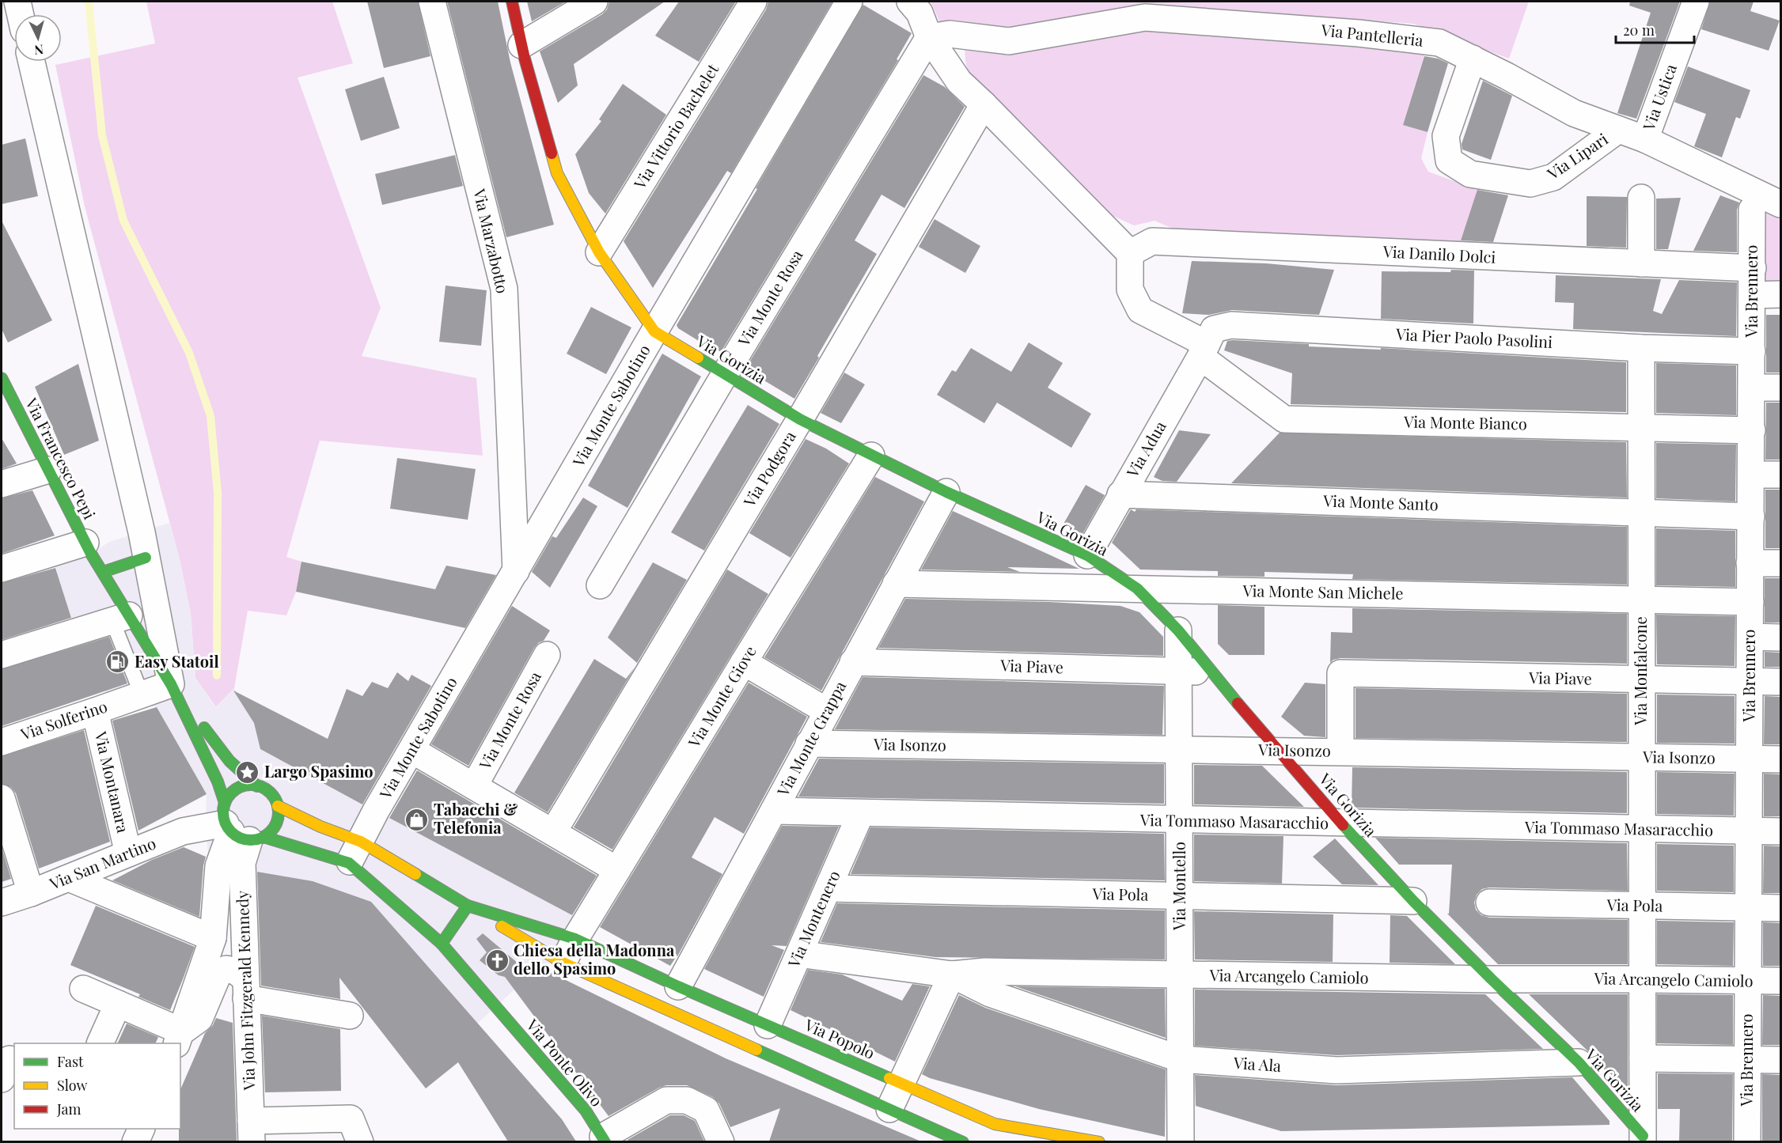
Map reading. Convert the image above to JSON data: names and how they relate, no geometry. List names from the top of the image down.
{
  "streets": {
    "street": [
      "Via Pantelleria",
      "Via Ustica",
      "Via Vittorio Bachelet",
      "Via Lipari",
      "Via Marzabotto",
      "Via Danilo Dolci",
      "Via Brennero",
      "Via Monte Rosa",
      "Via Pier Paolo Pasolini",
      "Via Gorizia",
      "Via Monte Sabotino",
      "Via Monte Bianco",
      "Via Adua",
      "Via Francesco Pepi",
      "Via Podgora",
      "Via Monte Santo",
      "Via Monte San Michele",
      "Via Piave",
      "Via Monfalcone",
      "Via Monte Giove",
      "Via Solferino",
      "Via Monte Grappa",
      "Via Isonzo",
      "Via Montanara",
      "Via Tommaso Masaracchio",
      "Via San Martino",
      "Via Montello",
      "Via Pola",
      "Via Montenero",
      "Via Arcangelo Camiolo",
      "Via John Fitzgerald Kennedy",
      "Via Popolo",
      "Via Ponte Olivo",
      "Via Ala"
    ]
  },
  "crossings": [
    ["Via Pantelleria", "Via Ustica"],
    ["Via Pantelleria", "Via Lipari"],
    ["Via Pantelleria", "Via Monte Rosa"],
    ["Via Vittorio Bachelet", "Via Gorizia"],
    ["Via Marzabotto", "Via Monte Sabotino"],
    ["Via Danilo Dolci", "Via Brennero"],
    ["Via Danilo Dolci", "Via Monte Bianco"],
    ["Via Brennero", "Via Pier Paolo Pasolini"],
    ["Via Brennero", "Via Monte Bianco"],
    ["Via Brennero", "Via Monte Santo"],
    ["Via Brennero", "Via Monte San Michele"],
    ["Via Brennero", "Via Piave"],
    ["Via Brennero", "Via Isonzo"],
    ["Via Brennero", "Via Tommaso Masaracchio"],
    ["Via Brennero", "Via Pola"],
    ["Via Brennero", "Via Arcangelo Camiolo"],
    ["Via Monte Rosa", "Via Gorizia"],
    ["Via Pier Paolo Pasolini", "Via Monte Bianco"],
    ["Via Pier Paolo Pasolini", "Via Adua"],
    ["Via Pier Paolo Pasolini", "Via Monfalcone"],
    ["Via Gorizia", "Via Monte Sabotino"],
    ["Via Gorizia", "Via Adua"],
    ["Via Gorizia", "Via Podgora"],
    ["Via Gorizia", "Via Monte San Michele"],
    ["Via Gorizia", "Via Piave"],
    ["Via Gorizia", "Via Monfalcone"],
    ["Via Gorizia", "Via Monte Giove"],
    ["Via Gorizia", "Via Monte Grappa"],
    ["Via Gorizia", "Via Isonzo"],
    ["Via Gorizia", "Via Tommaso Masaracchio"],
    ["Via Gorizia", "Via Montello"],
    ["Via Gorizia", "Via Pola"],
    ["Via Gorizia", "Via Arcangelo Camiolo"],
    ["Via Gorizia", "Via Ala"],
    ["Via Monte Sabotino", "Via Ponte Olivo"],
    ["Via Monte Bianco", "Via Adua"],
    ["Via Monte Bianco", "Via Monfalcone"],
    ["Via Adua", "Via Monte Santo"],
    ["Via Francesco Pepi", "Via Solferino"],
    ["Via Monte Santo", "Via Monfalcone"],
    ["Via Monte San Michele", "Via Monfalcone"],
    ["Via Monte San Michele", "Via Monte Grappa"],
    ["Via Piave", "Via Monfalcone"],
    ["Via Piave", "Via Monte Grappa"],
    ["Via Piave", "Via Isonzo"],
    ["Via Piave", "Via Montello"],
    ["Via Monfalcone", "Via Isonzo"],
    ["Via Monfalcone", "Via Tommaso Masaracchio"],
    ["Via Monfalcone", "Via Pola"],
    ["Via Monfalcone", "Via Arcangelo Camiolo"],
    ["Via Monte Giove", "Via Popolo"],
    ["Via Solferino", "Via Montanara"],
    ["Via Monte Grappa", "Via Isonzo"],
    ["Via Monte Grappa", "Via Tommaso Masaracchio"],
    ["Via Monte Grappa", "Via Popolo"],
    ["Via Isonzo", "Via Montello"],
    ["Via Montanara", "Via San Martino"],
    ["Via Tommaso Masaracchio", "Via Montello"],
    ["Via Tommaso Masaracchio", "Via Montenero"],
    ["Via San Martino", "Via John Fitzgerald Kennedy"],
    ["Via Montello", "Via Pola"],
    ["Via Montello", "Via Arcangelo Camiolo"],
    ["Via Montello", "Via Ala"],
    ["Via Pola", "Via Montenero"],
    ["Via Montenero", "Via Arcangelo Camiolo"],
    ["Via Montenero", "Via Popolo"],
    ["Via Arcangelo Camiolo", "Via Ala"]
  ],
  "places": {
    "fuel station": ["Easy Statoil"],
    "place": ["Largo Spasimo"],
    "shop": ["Tabacchi & Telefonia"],
    "church": ["Chiesa della Madonna dello Spasimo"]
  },
  "legend": ["Fast", "Slow", "Jam"],
  "scale_bar": "20 m",
  "north": "bottom"
}
